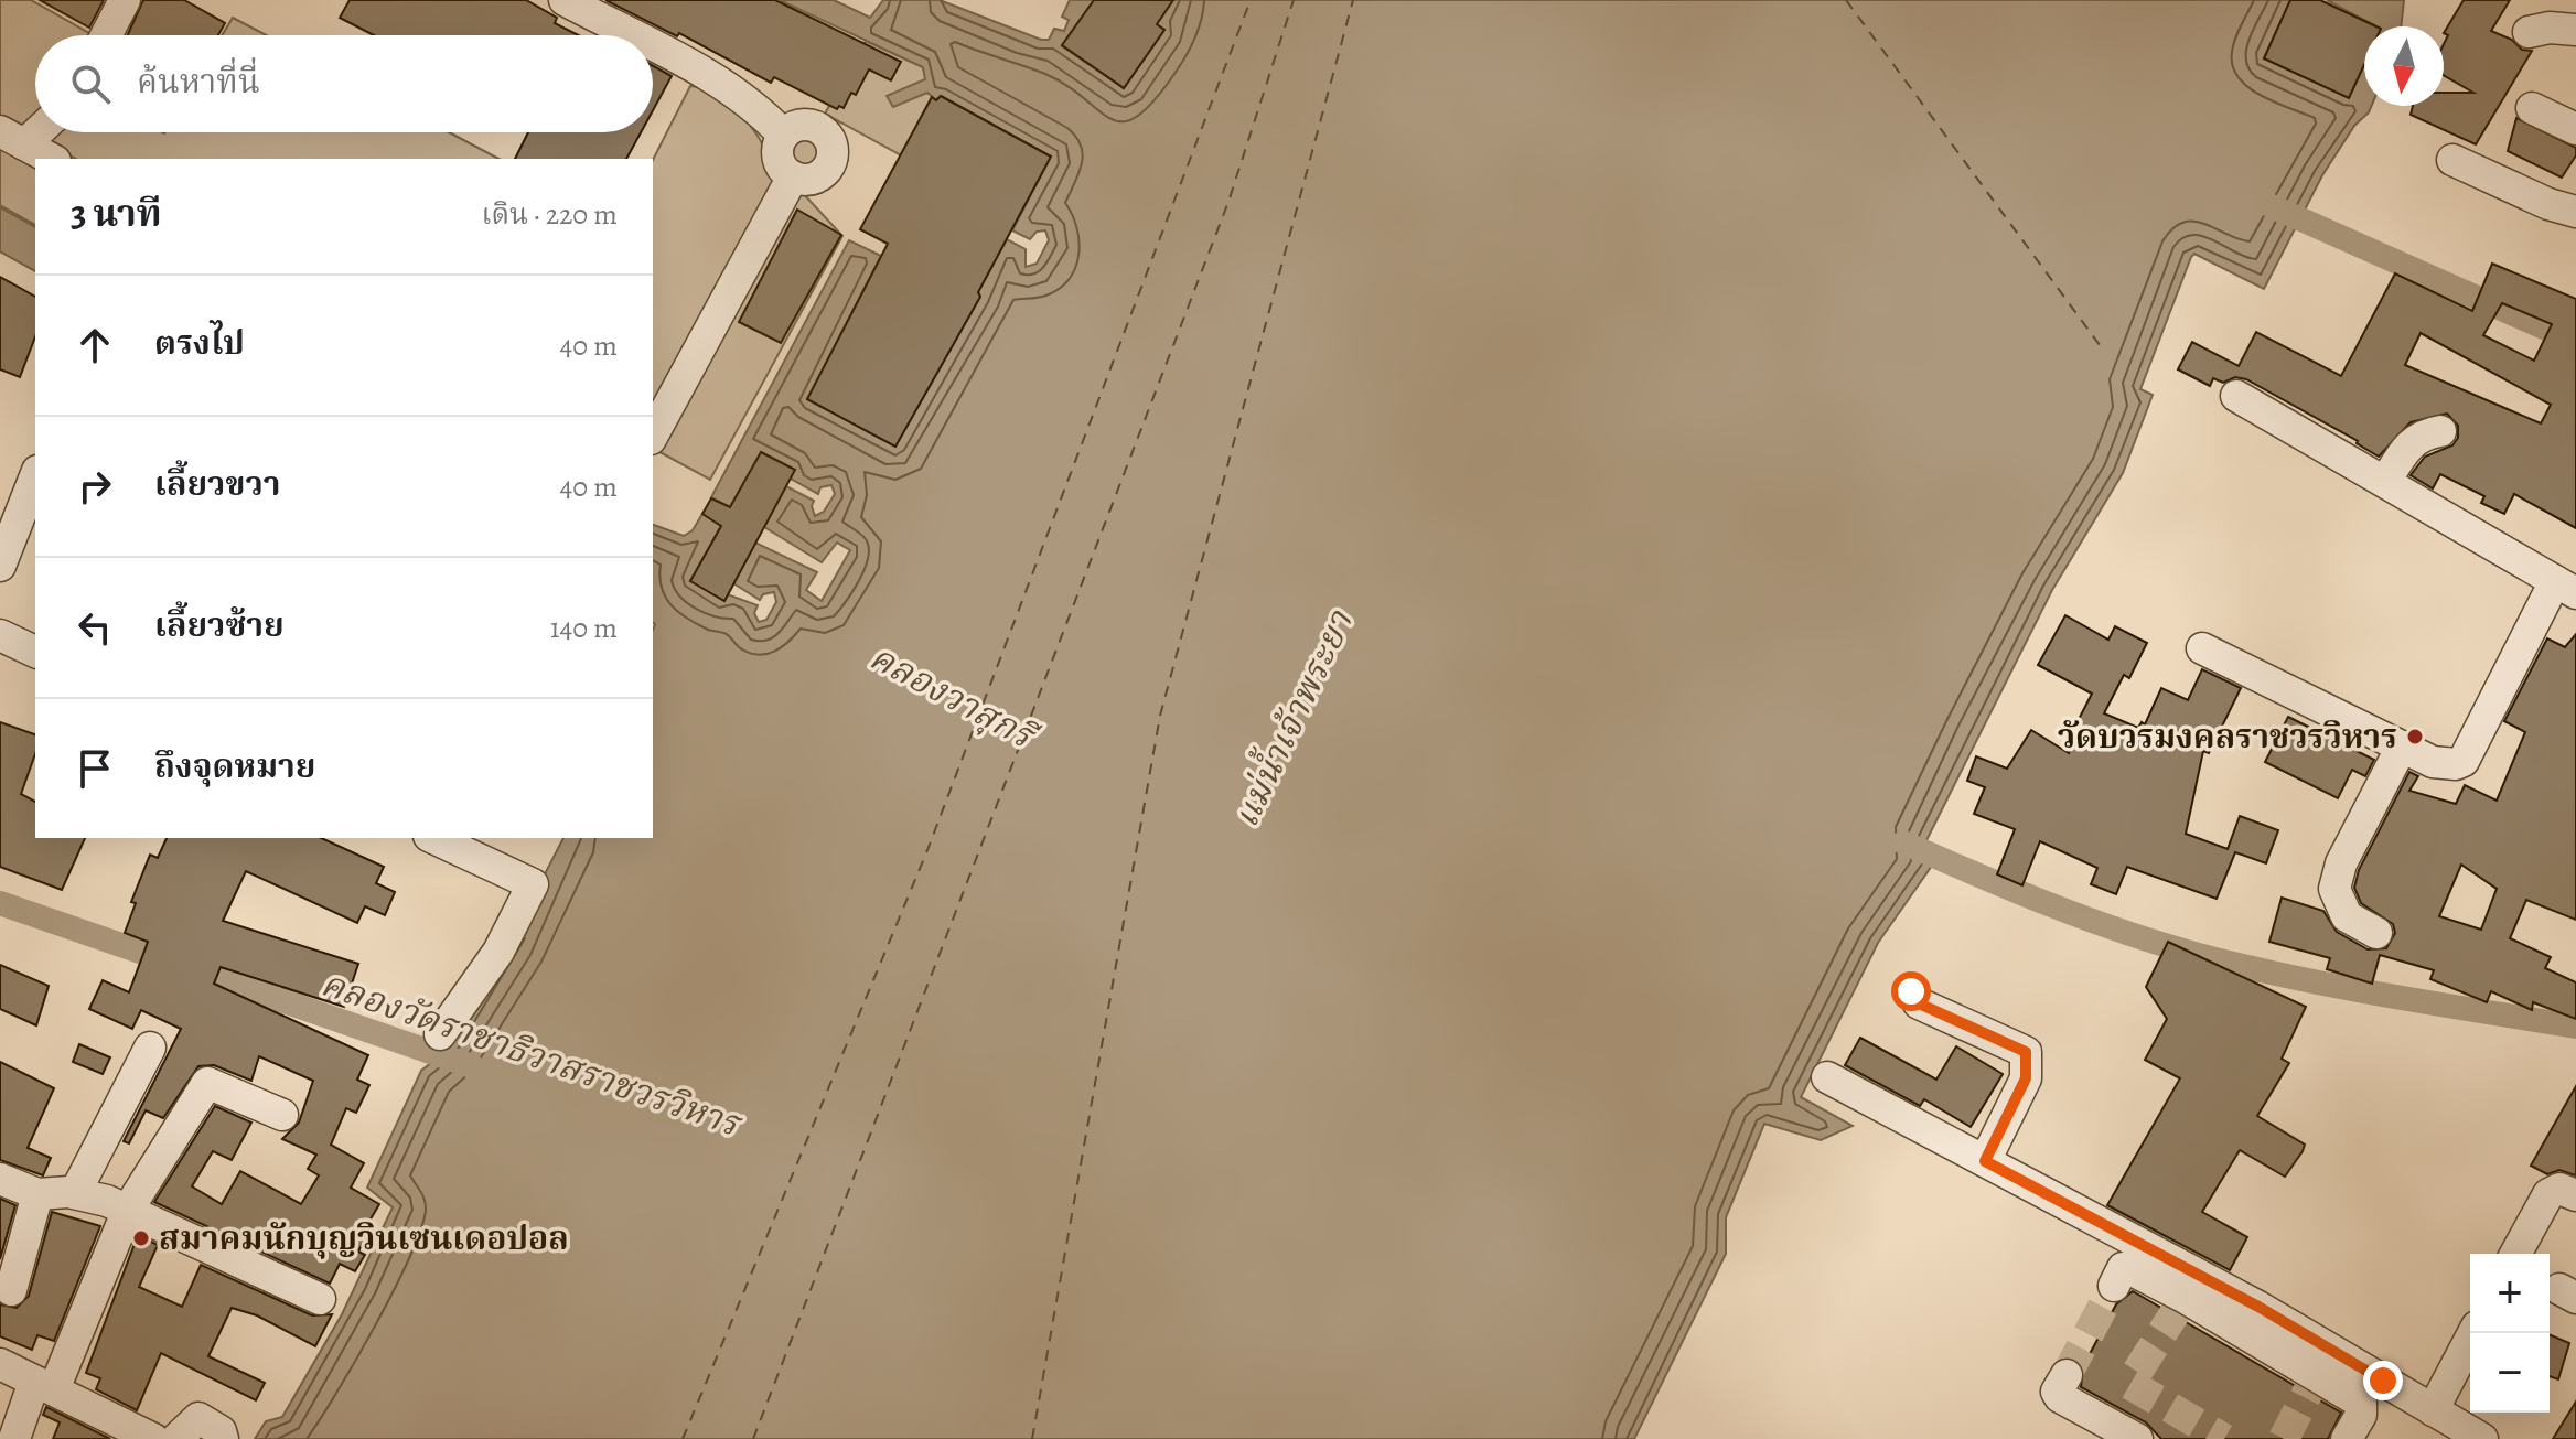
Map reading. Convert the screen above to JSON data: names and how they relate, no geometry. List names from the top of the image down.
{
  "water": ["คลองวาสุกรี", "แม่น้ำเจ้าพระยา", "คลองวัดราชาธิวาสราชวรวิหาร"],
  "places": ["วัดบวรมงคลราชวรวิหาร", "สมาคมนักบุญวินเซนเดอปอล"],
  "north": "bottom",
  "page": {
    "search": "ค้นหาที่นี่",
    "heading": ["3 นาที", "เดิน · 220 m"],
    "list": [
      ["ตรงไป", "40 m"],
      ["เลี้ยวขวา", "40 m"],
      ["เลี้ยวซ้าย", "140 m"],
      "ถึงจุดหมาย"
    ],
    "map_buttons": ["+", "−"]
  }
}
